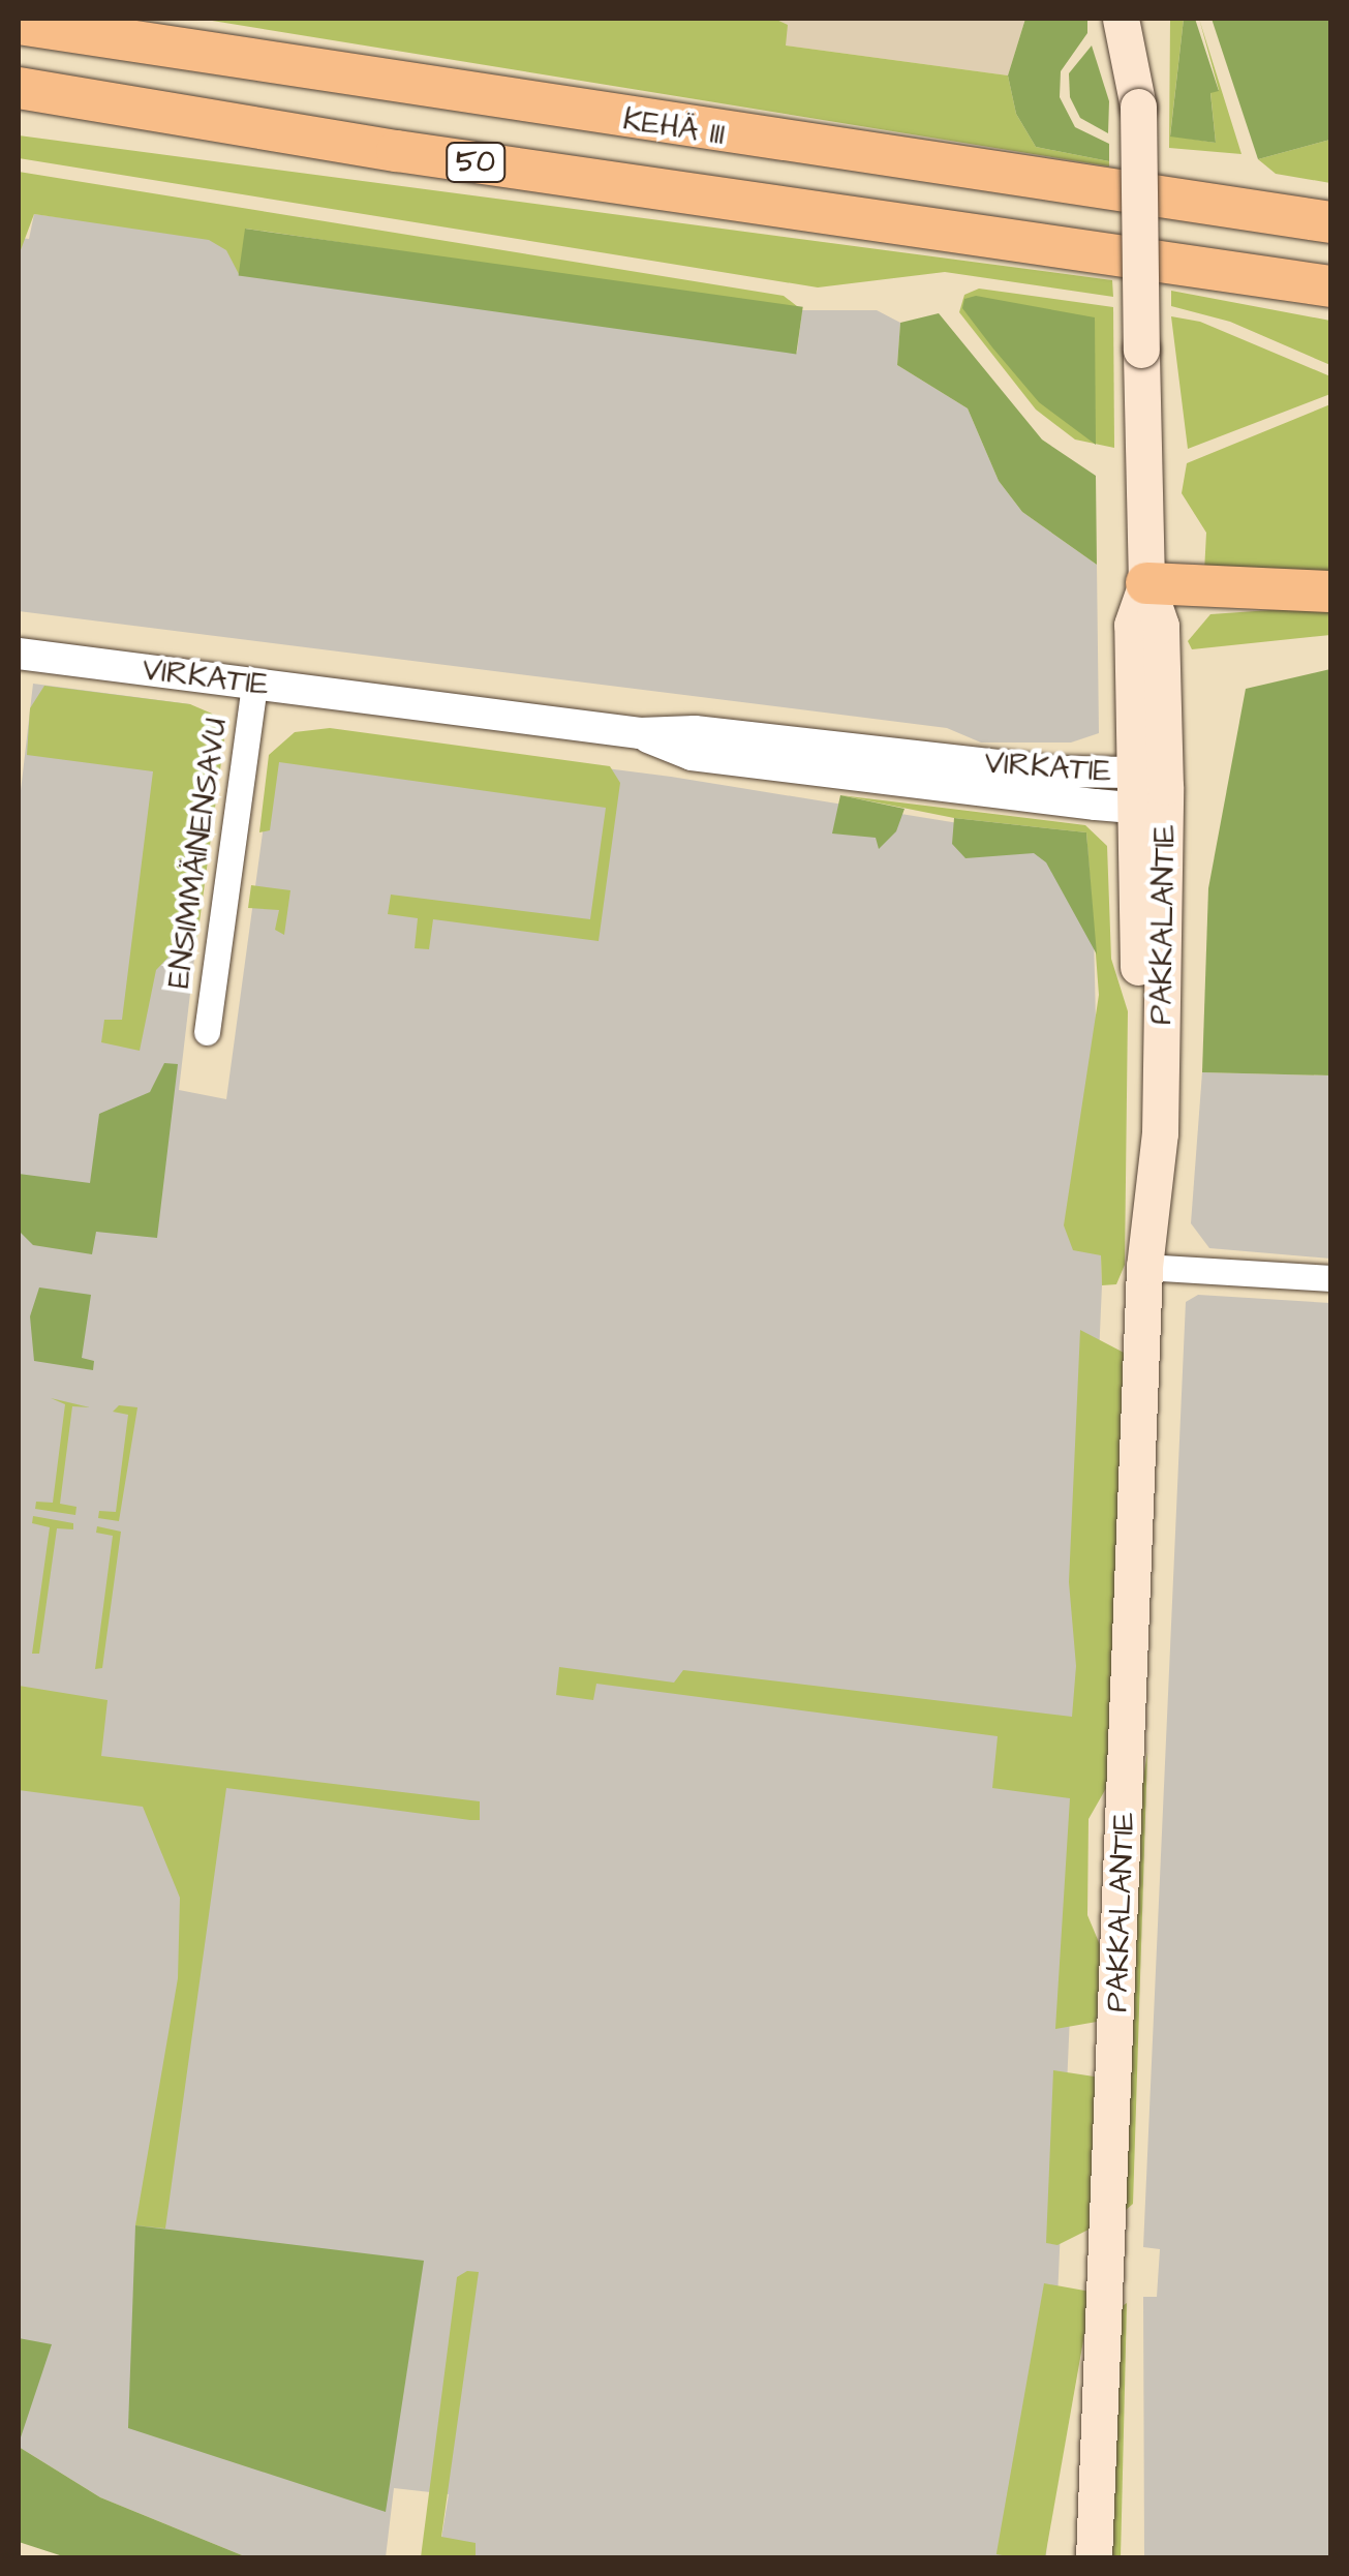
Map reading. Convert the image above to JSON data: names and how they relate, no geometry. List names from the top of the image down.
{
  "streets": {
    "highway": ["KEHÄ III", "50"],
    "main road": ["PAKKALANTIE"],
    "street": ["VIRKATIE", "ENSIMMÄINENSAVU"]
  },
  "crossings": [
    ["VIRKATIE", "ENSIMMÄINENSAVU"],
    ["VIRKATIE", "PAKKALANTIE"]
  ]
}
